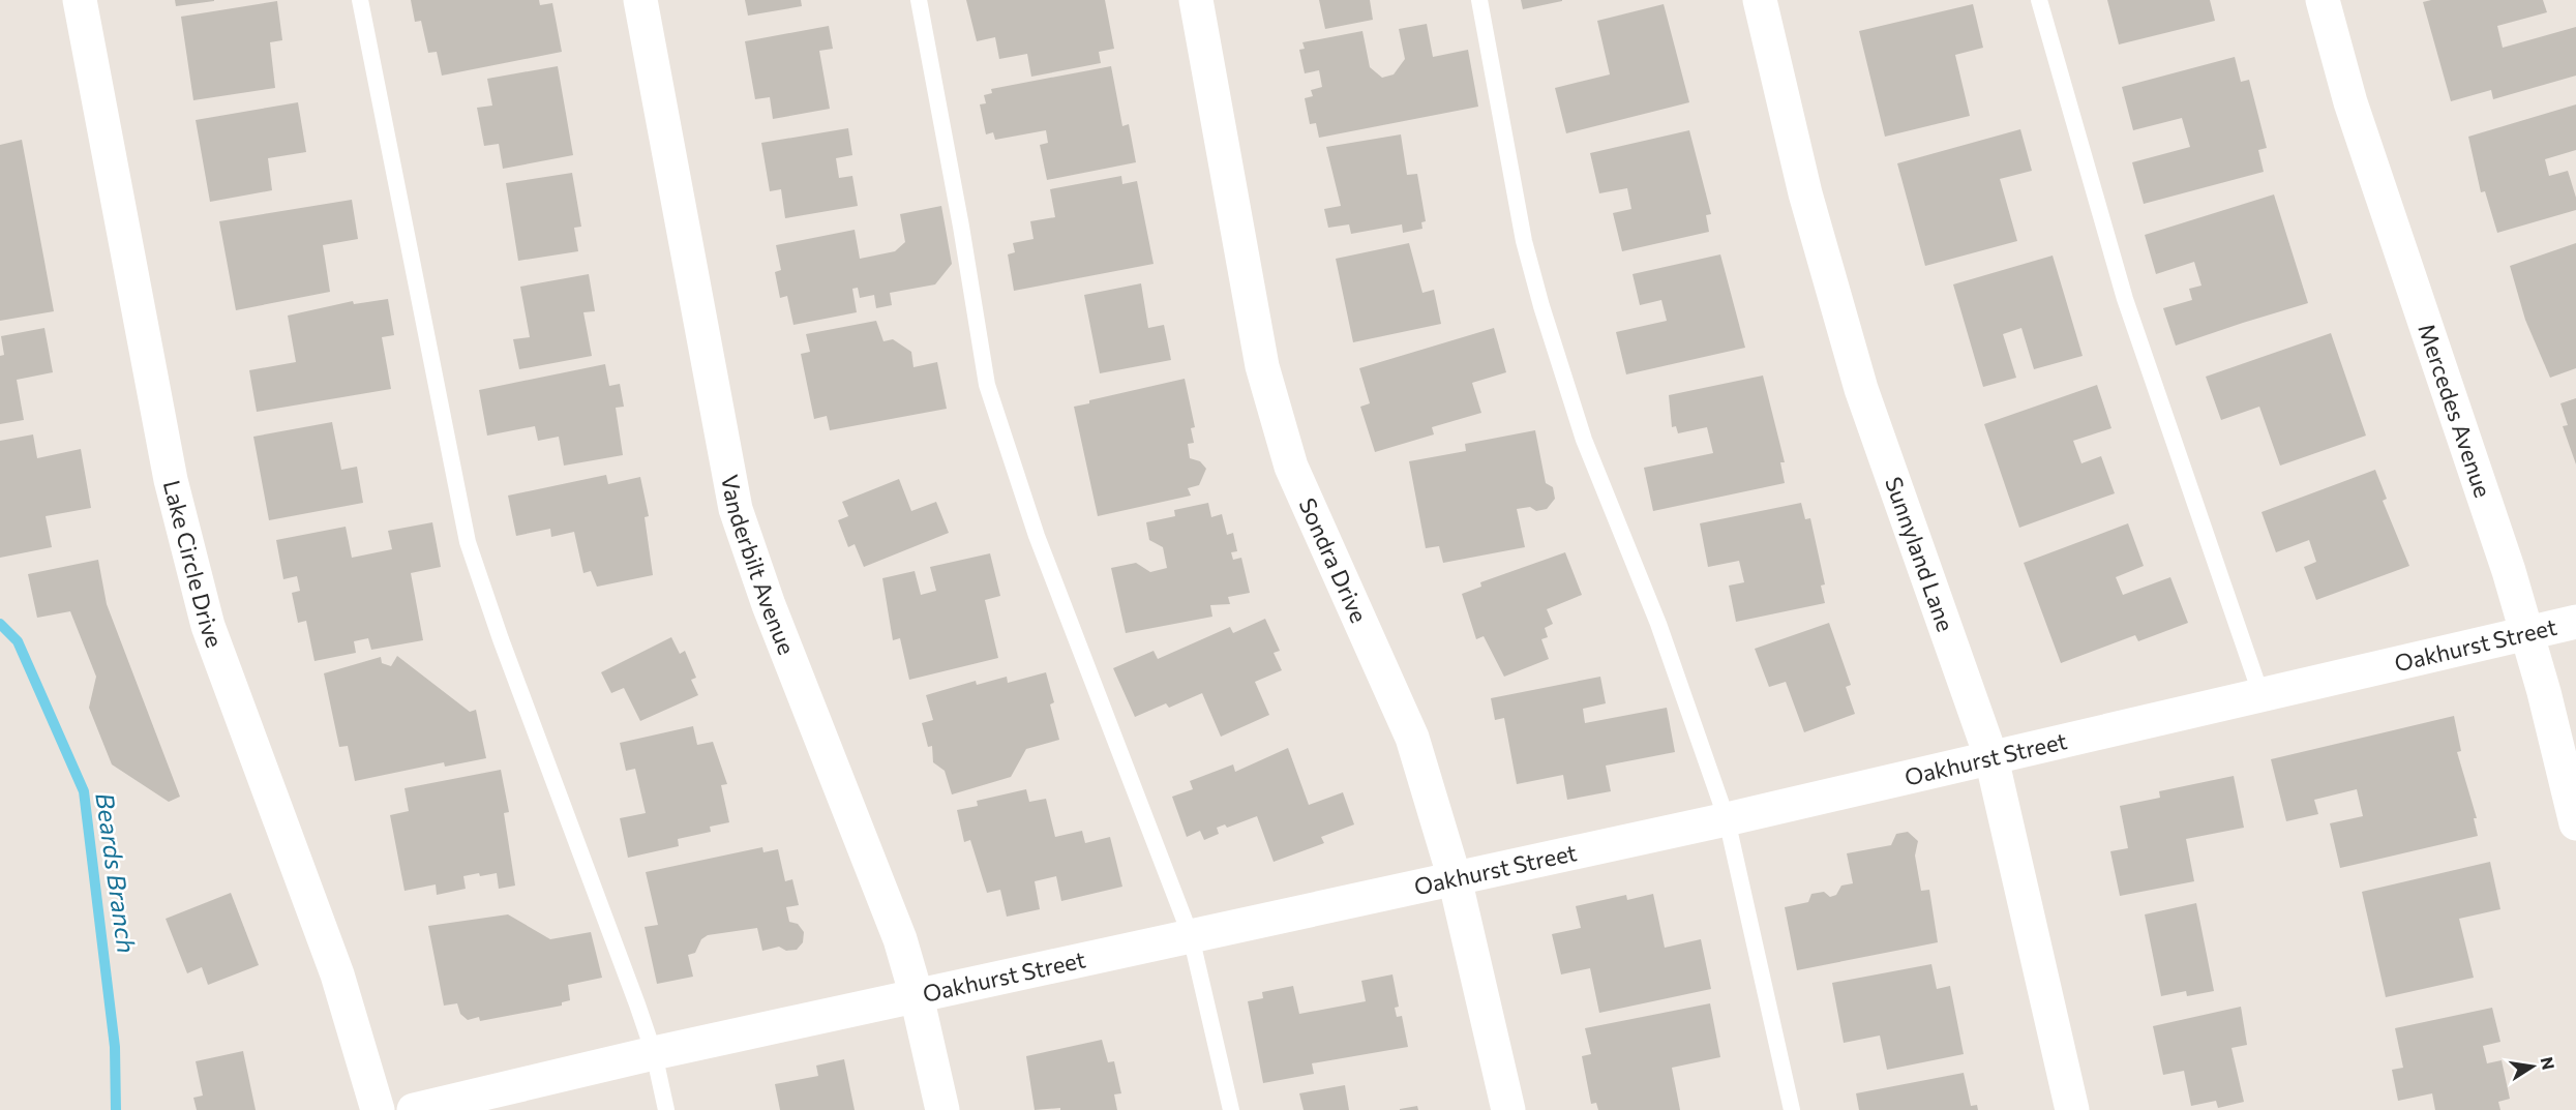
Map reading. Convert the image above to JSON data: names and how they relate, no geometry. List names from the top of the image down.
{
  "streets": {
    "street": [
      "Mercedes Avenue",
      "Sunnyland Lane",
      "Sondra Drive",
      "Vanderbilt Avenue",
      "Lake Circle Drive",
      "Oakhurst Street"
    ]
  },
  "crossings": [
    ["Mercedes Avenue", "Oakhurst Street"],
    ["Sunnyland Lane", "Oakhurst Street"],
    ["Sondra Drive", "Oakhurst Street"],
    ["Vanderbilt Avenue", "Oakhurst Street"]
  ],
  "water": ["Beards Branch"],
  "north": "right"
}
